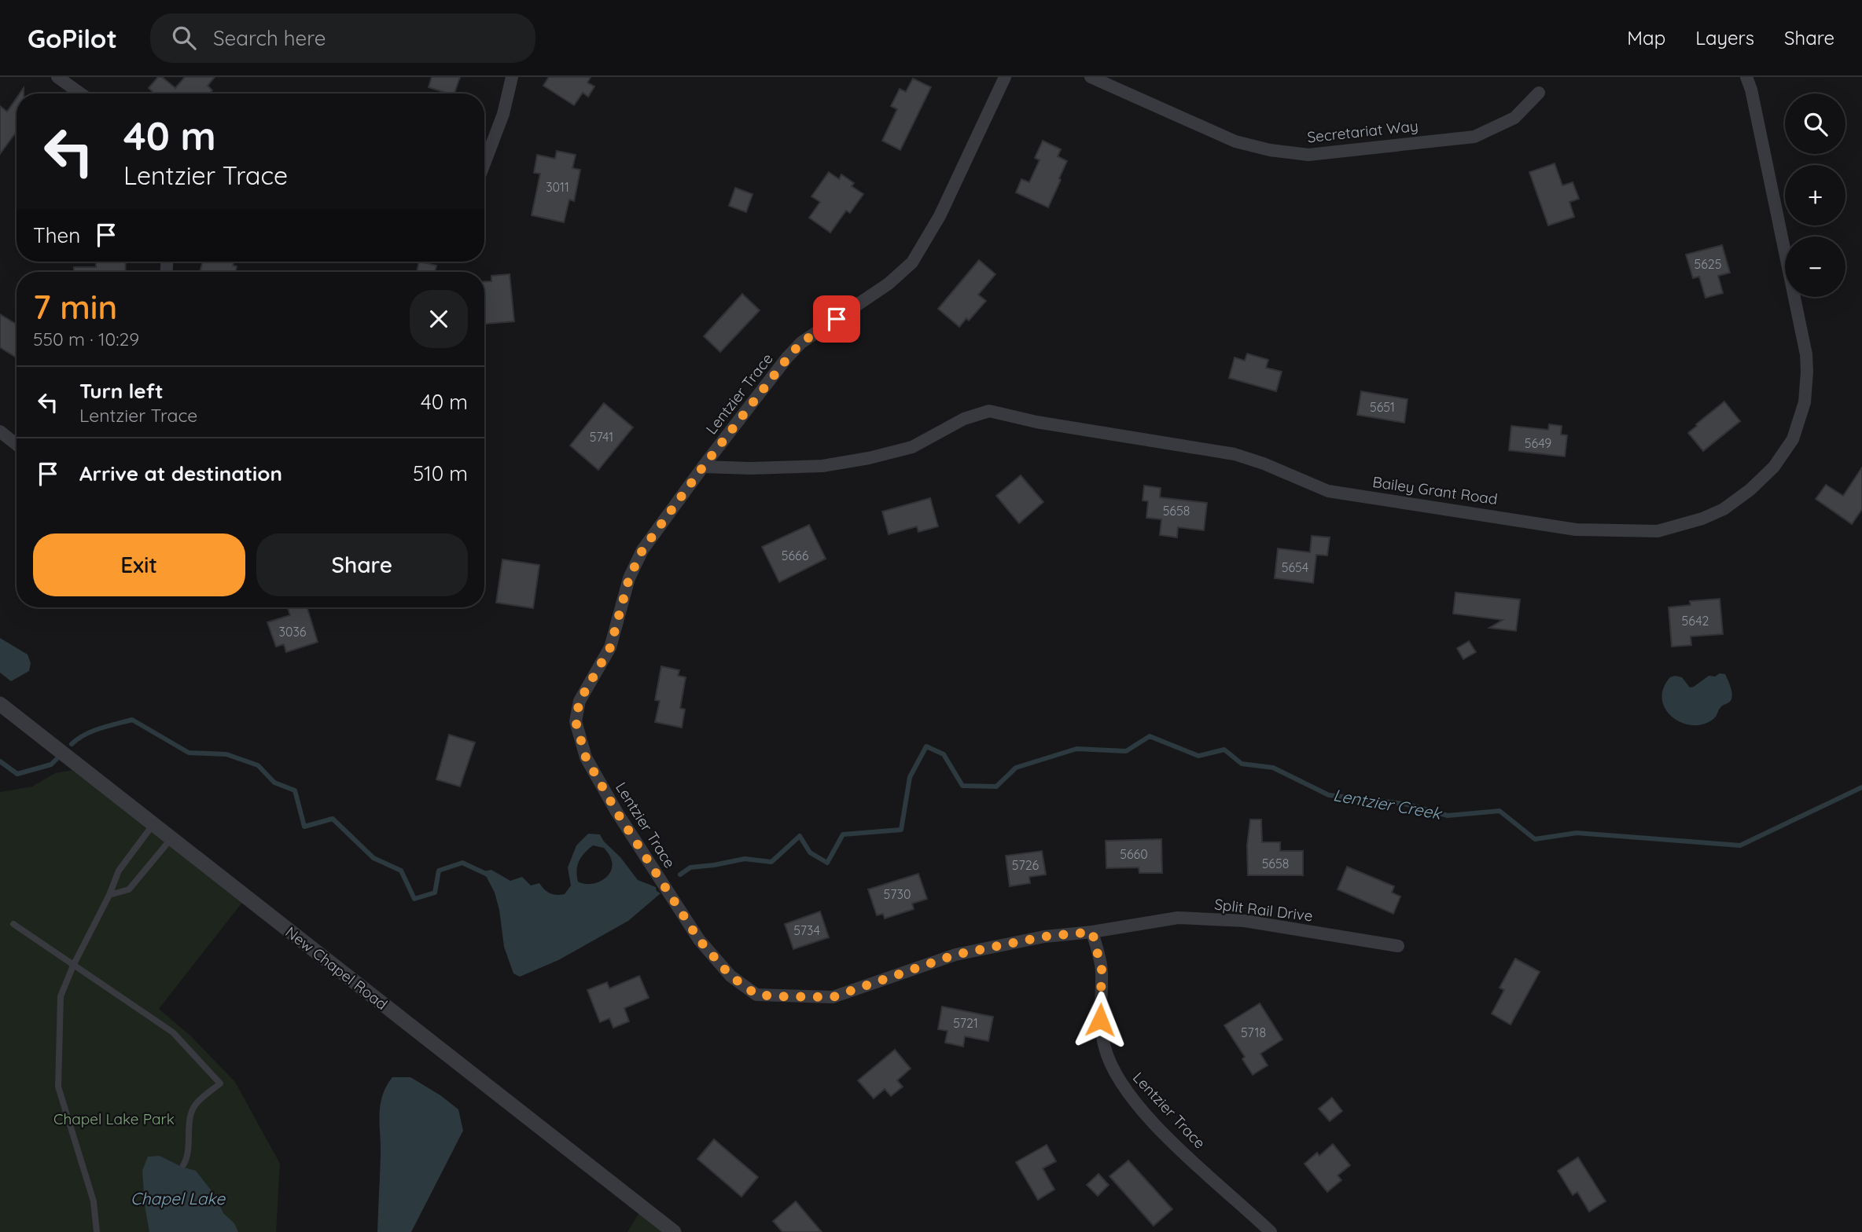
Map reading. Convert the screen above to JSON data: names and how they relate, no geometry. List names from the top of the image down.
{
  "streets": {
    "street": [
      "Secretariat Way",
      "Lentzier Trace",
      "Bailey Grant Road",
      "Split Rail Drive",
      "New Chapel Road"
    ]
  },
  "crossings": [
    ["Lentzier Trace", "Bailey Grant Road"],
    ["Lentzier Trace", "Split Rail Drive"]
  ],
  "water": ["Lentzier Creek", "Chapel Lake"],
  "parks": ["Chapel Lake Park"],
  "house_numbers": [
    "3011",
    "5625",
    "5651",
    "5741",
    "5649",
    "5658",
    "5666",
    "5654",
    "5642",
    "3036",
    "5660",
    "5658",
    "5726",
    "5730",
    "5734",
    "5721",
    "5718"
  ],
  "page": {
    "header": "GoPilot",
    "search": "Search here",
    "nav": ["Map", "Layers", "Share"],
    "map_buttons": ["+", "−"],
    "turn": ["40 m", "Lentzier Trace"],
    "then": "Then",
    "heading": ["7 min", "550 m · 10:29"],
    "list": [
      {
        "name": "Turn left",
        "note": "Lentzier Trace",
        "value": "40 m"
      },
      {
        "name": "Arrive at destination",
        "value": "510 m"
      }
    ],
    "buttons": ["Exit", "Share"]
  }
}
